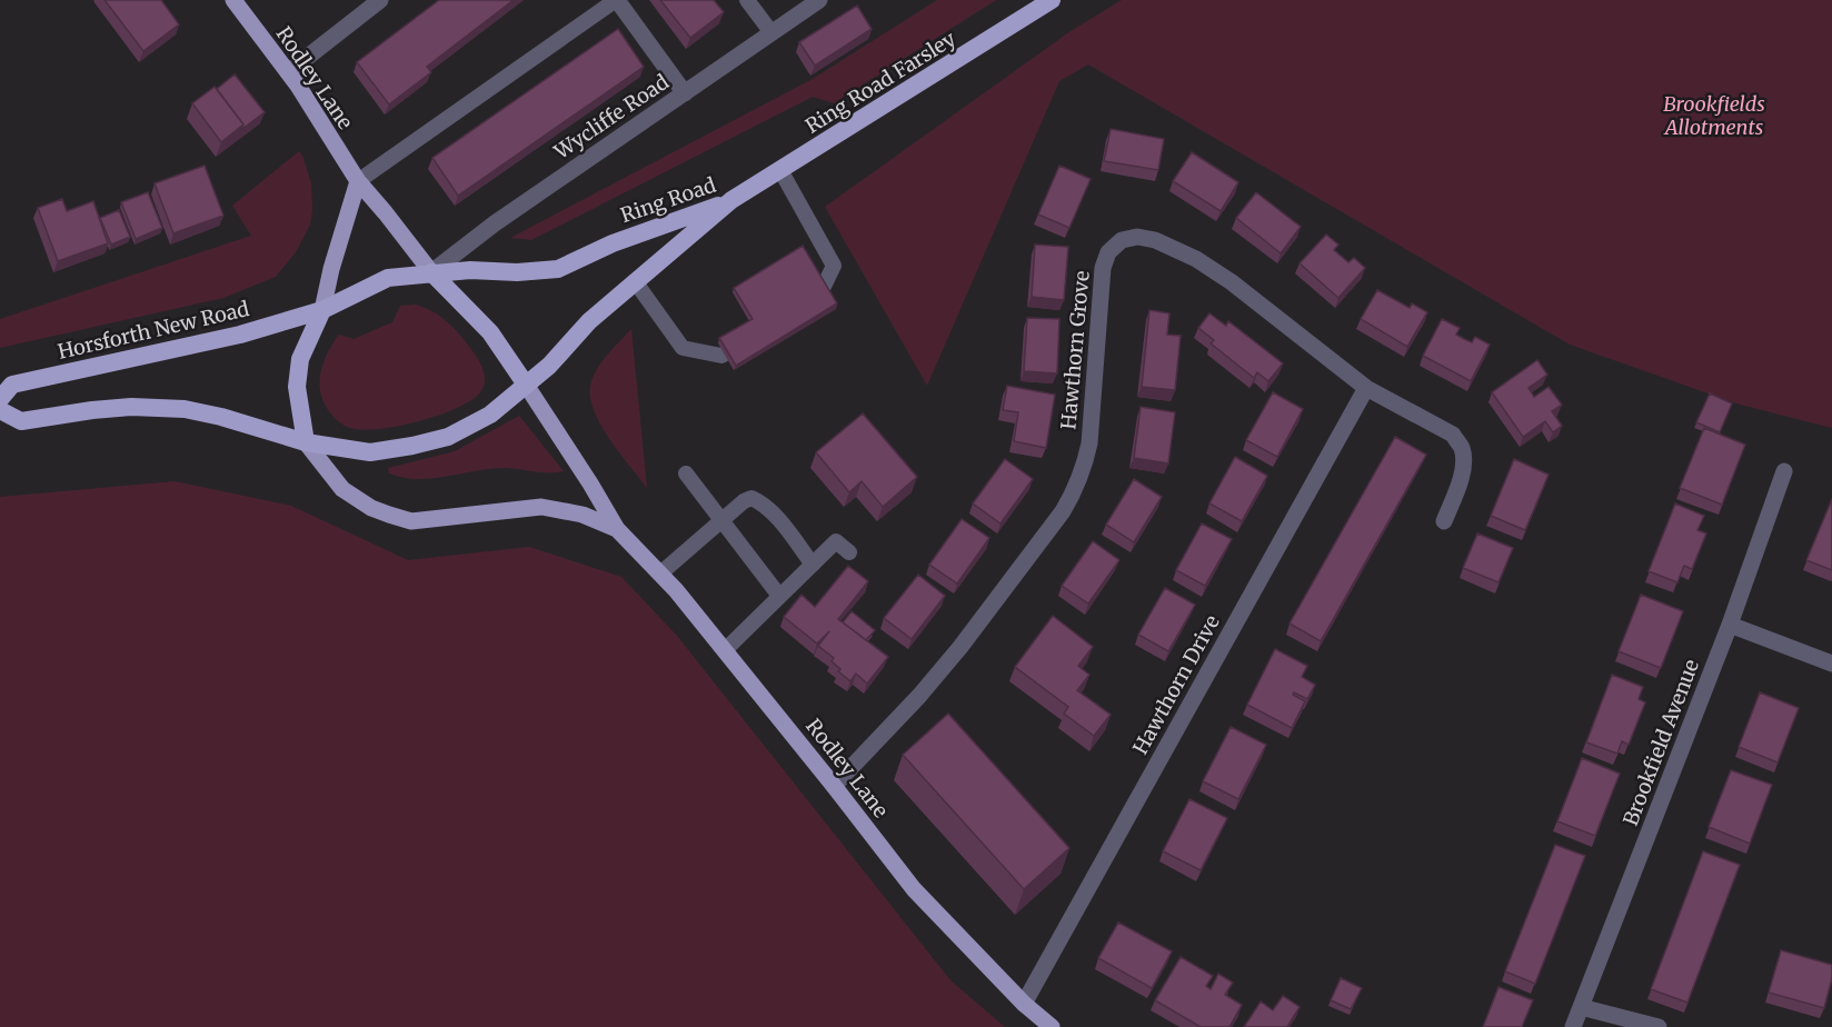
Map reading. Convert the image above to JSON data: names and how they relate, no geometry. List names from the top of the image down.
{
  "streets": {
    "highway": ["Ring Road Farsley", "Ring Road", "Horsforth New Road"],
    "main road": ["Rodley Lane"],
    "street": [
      "Wycliffe Road",
      "Hawthorn Grove",
      "Hawthorn Drive",
      "Brookfield Avenue"
    ]
  },
  "crossings": [
    ["Rodley Lane", "Wycliffe Road"],
    ["Rodley Lane", "Ring Road"],
    ["Rodley Lane", "Horsforth New Road"],
    ["Rodley Lane", "Hawthorn Grove"],
    ["Rodley Lane", "Hawthorn Drive"],
    ["Ring Road Farsley", "Ring Road"],
    ["Wycliffe Road", "Ring Road"],
    ["Wycliffe Road", "Horsforth New Road"],
    ["Ring Road", "Horsforth New Road"],
    ["Hawthorn Grove", "Hawthorn Drive"]
  ],
  "parks": ["Brookfields Allotments"]
}
